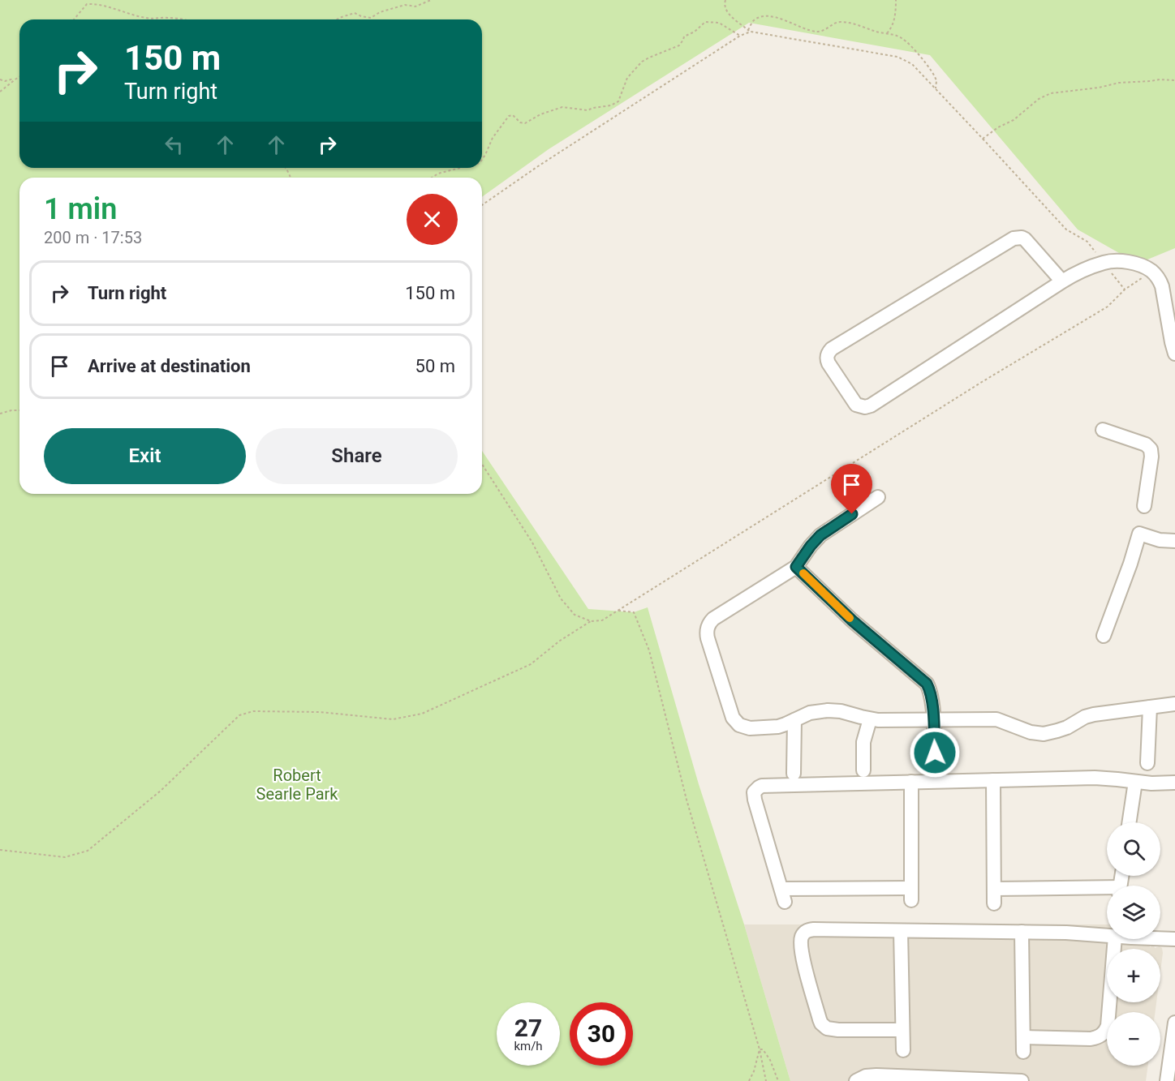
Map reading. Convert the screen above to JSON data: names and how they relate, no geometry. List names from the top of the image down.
{
  "parks": ["Robert Searle Park"],
  "page": {
    "turn": ["150 m", "Turn right"],
    "heading": ["1 min", "200 m · 17:53"],
    "list": [
      {
        "name": "Turn right",
        "value": "150 m"
      },
      {
        "name": "Arrive at destination",
        "value": "50 m"
      }
    ],
    "buttons": ["Exit", "Share"],
    "map_buttons": ["+", "−"],
    "speed": "27 km/h",
    "limit": "30"
  }
}
